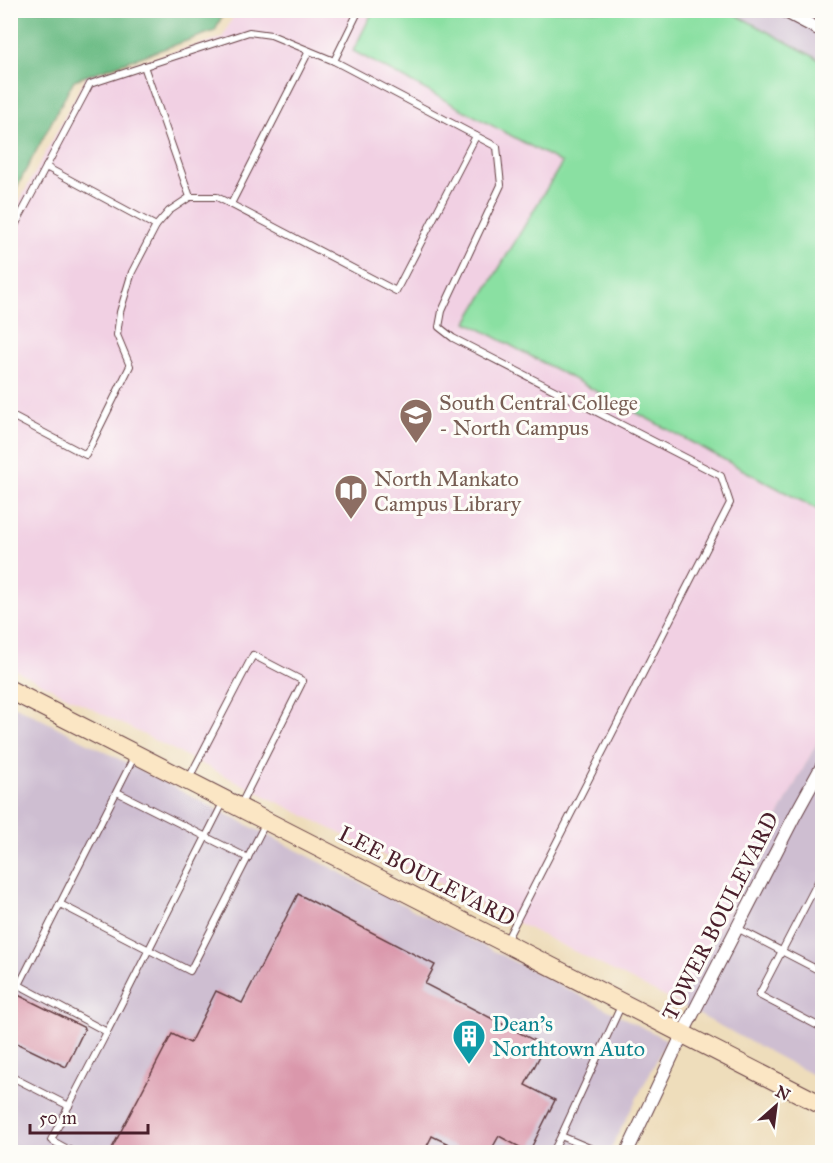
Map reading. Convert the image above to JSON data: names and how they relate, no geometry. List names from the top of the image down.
{
  "streets": {
    "street": ["LEE BOULEVARD", "TOWER BOULEVARD"]
  },
  "crossings": [
    ["LEE BOULEVARD", "TOWER BOULEVARD"]
  ],
  "places": {
    "school or university": ["South Central College - North Campus"],
    "library": ["North Mankato Campus Library"],
    "building": ["Dean's Northtown Auto"]
  },
  "scale_bar": "50 m",
  "north": "top right"
}
